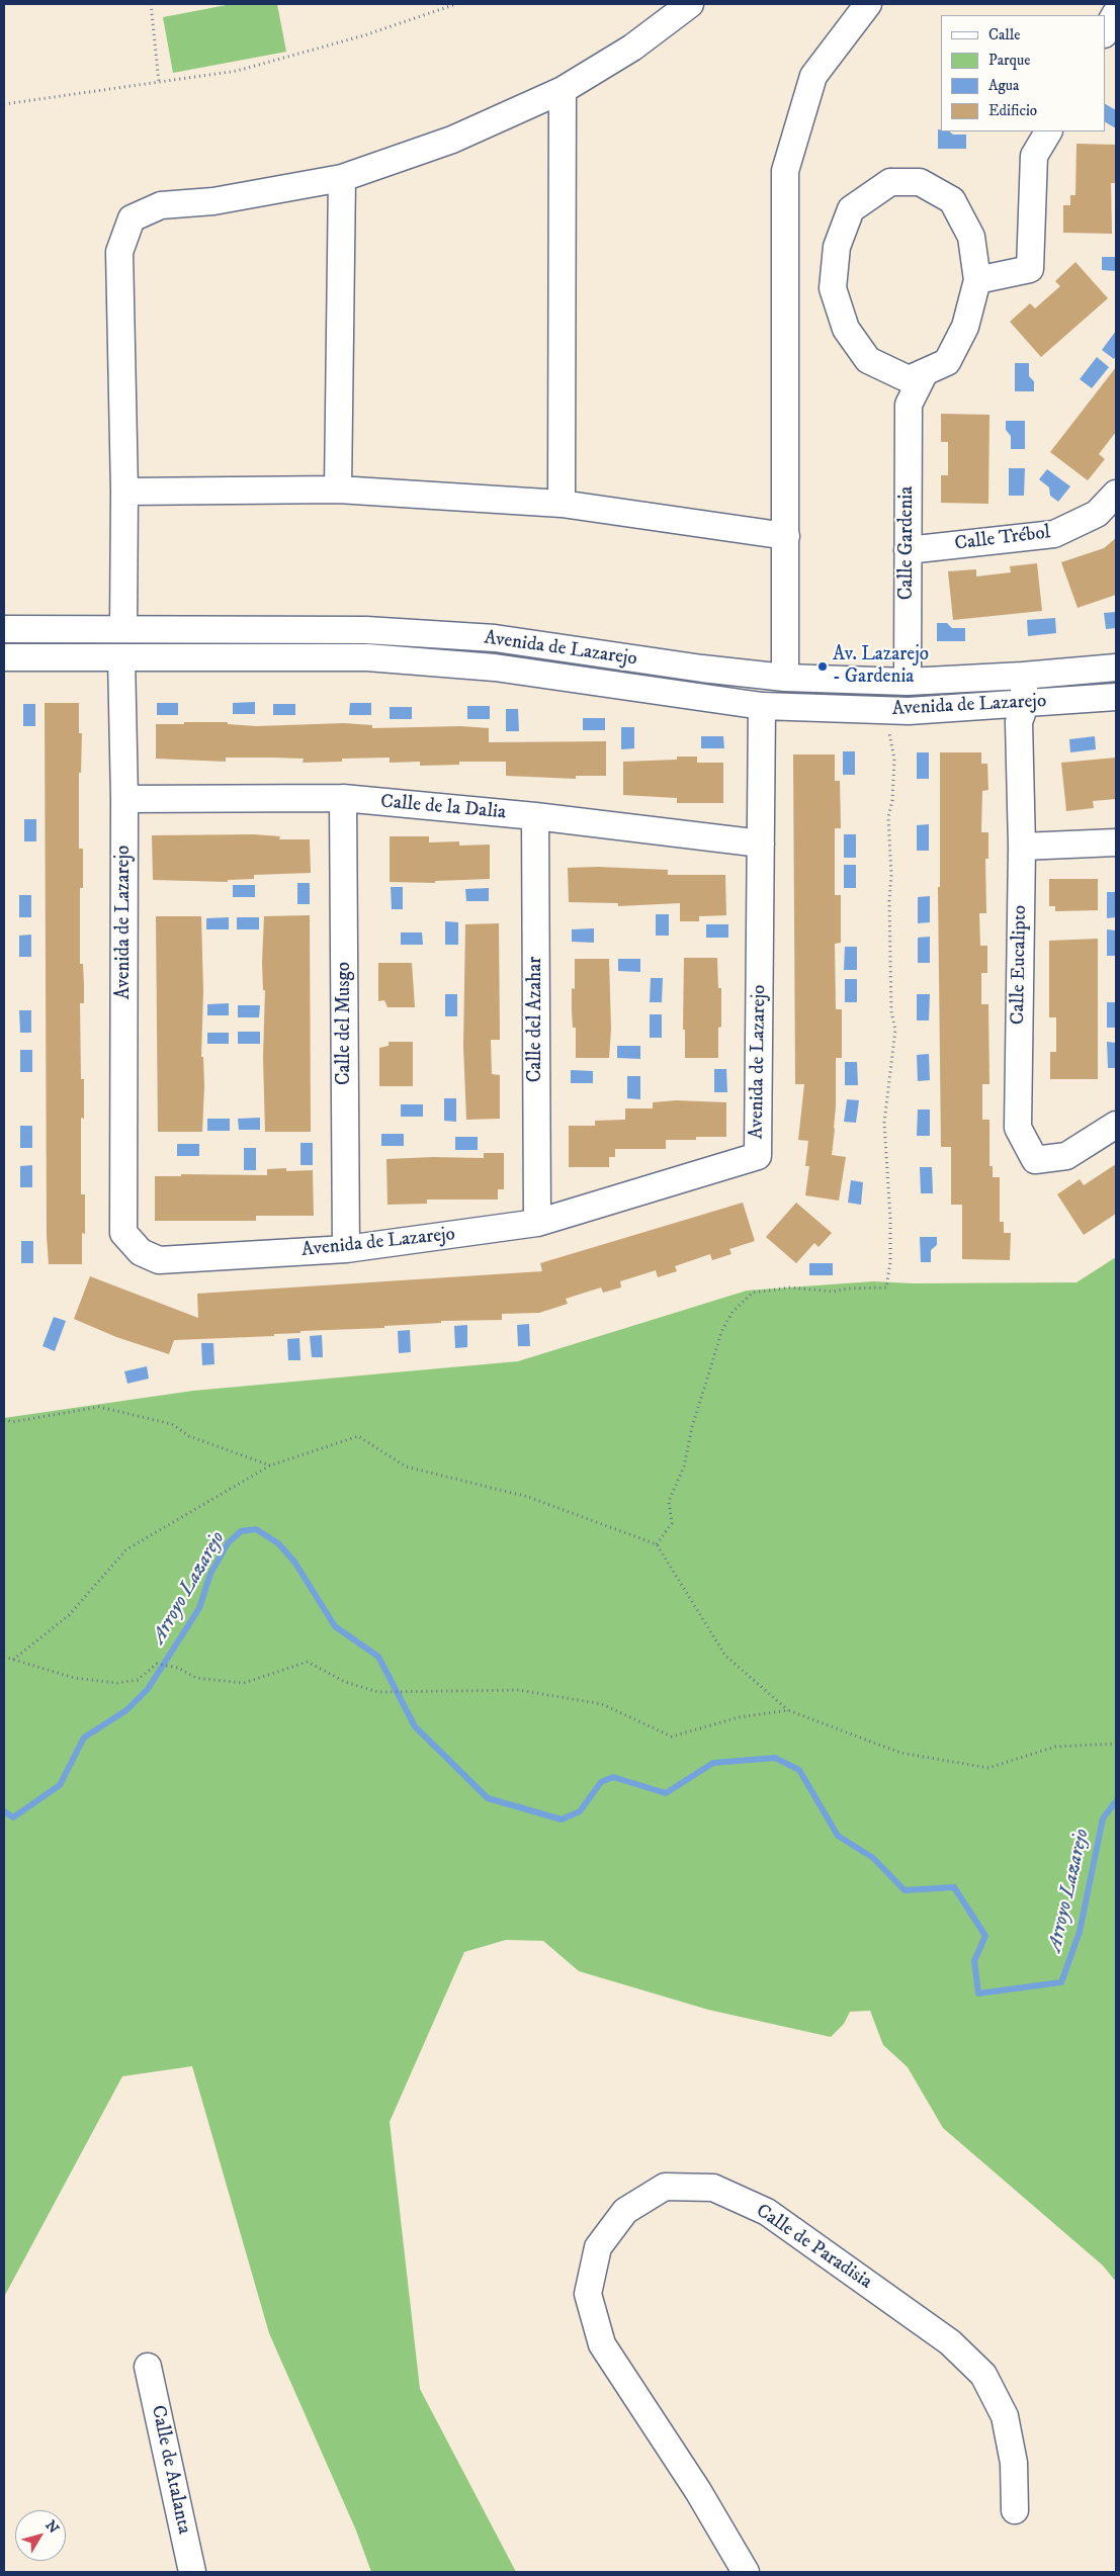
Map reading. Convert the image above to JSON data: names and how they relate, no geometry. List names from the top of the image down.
{
  "streets": {
    "street": [
      "Calle Trébol",
      "Calle Gardenia",
      "Avenida de Lazarejo",
      "Calle de la Dalia",
      "Calle Eucalipto",
      "Calle del Azahar",
      "Calle del Musgo",
      "Calle de Paradisia",
      "Calle de Atalanta"
    ]
  },
  "crossings": [
    ["Calle Trébol", "Calle Gardenia"],
    ["Calle Gardenia", "Avenida de Lazarejo"],
    ["Avenida de Lazarejo", "Calle de la Dalia"],
    ["Avenida de Lazarejo", "Calle Eucalipto"],
    ["Avenida de Lazarejo", "Calle del Azahar"],
    ["Avenida de Lazarejo", "Calle del Musgo"],
    ["Calle de la Dalia", "Calle del Azahar"],
    ["Calle de la Dalia", "Calle del Musgo"]
  ],
  "water": ["Arroyo Lazarejo"],
  "places": ["Av. Lazarejo - Gardenia"],
  "legend": [
    "Calle",
    "Parque",
    "Agua",
    "Edificio"
  ],
  "north": "top right"
}
